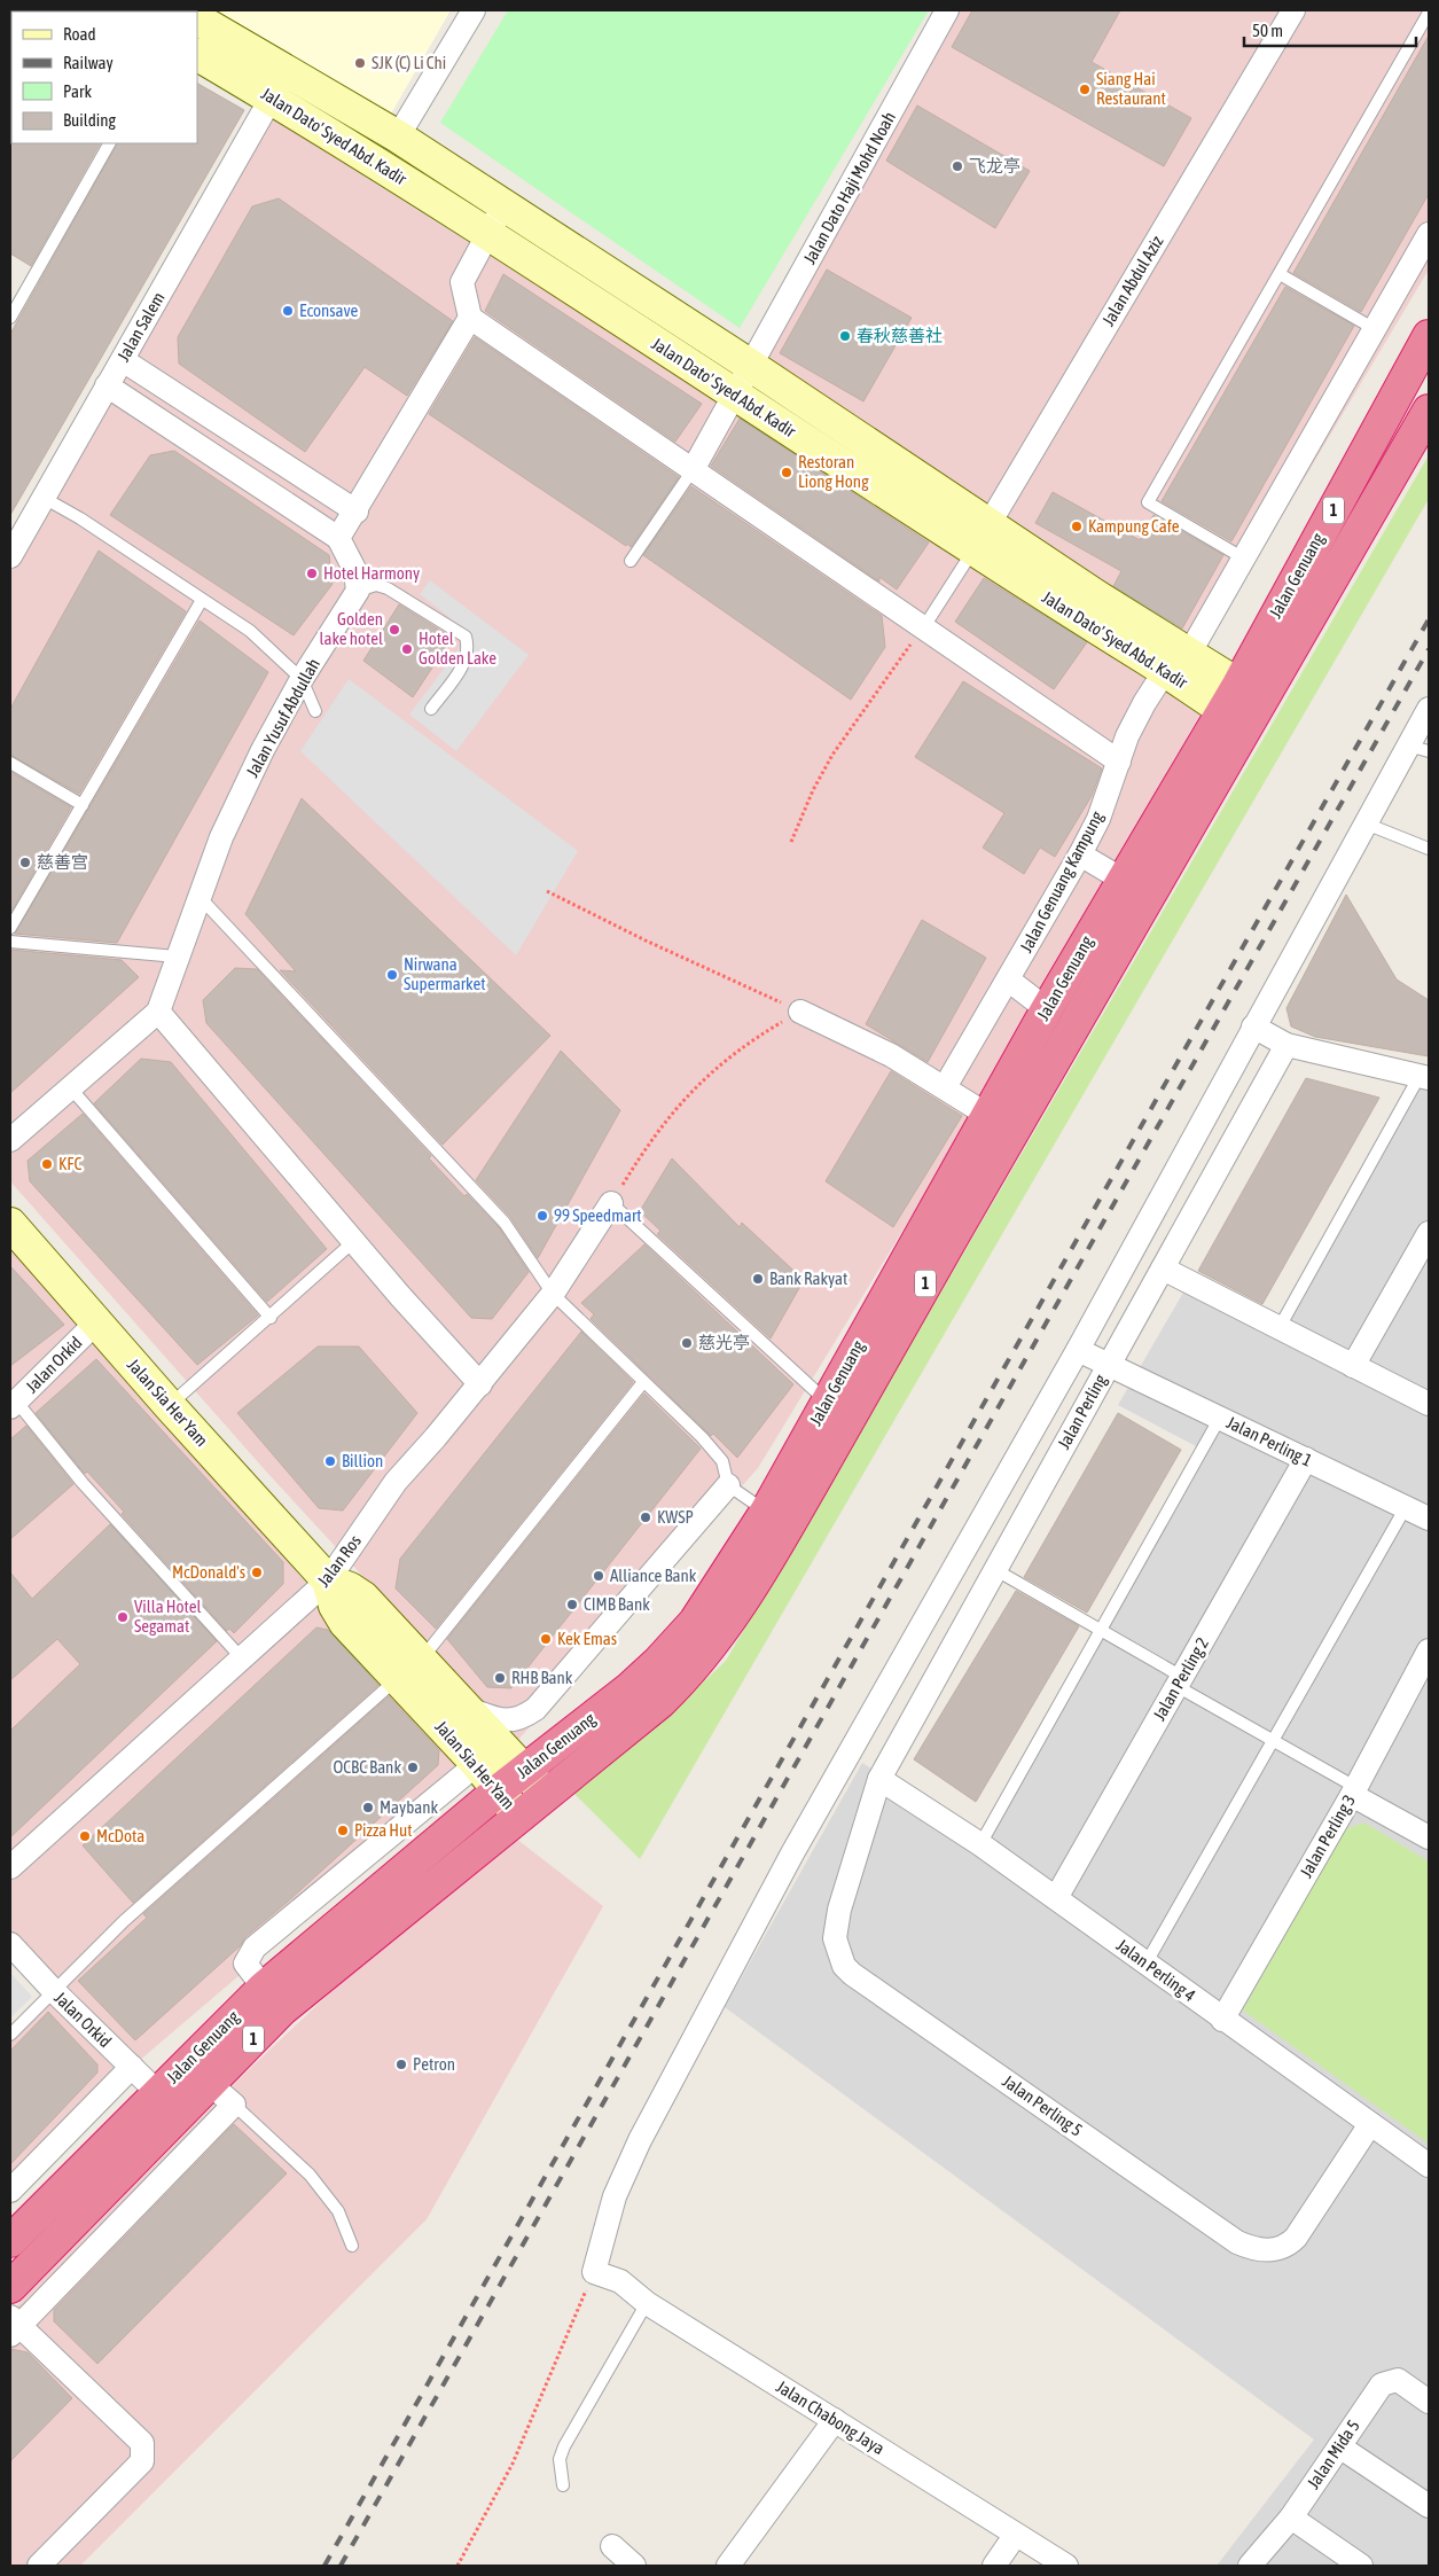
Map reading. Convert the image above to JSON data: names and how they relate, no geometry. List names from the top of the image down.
{
  "streets": {
    "highway": ["1", "Jalan Genuang"],
    "street": [
      "Jalan Dato' Syed Abd. Kadir",
      "Jalan Dato Haji Mohd Noah",
      "Jalan Abdul Aziz",
      "Jalan Salem",
      "Jalan Yusuf Abdullah",
      "Jalan Genuang Kampung",
      "Jalan Orkid",
      "Jalan Sia Her Yam",
      "Jalan Perling",
      "Jalan Perling 1",
      "Jalan Ros",
      "Jalan Perling 2",
      "Jalan Perling 3",
      "Jalan Perling 4",
      "Jalan Perling 5",
      "Jalan Chabong Jaya",
      "Jalan Mida 5"
    ]
  },
  "crossings": [
    ["Jalan Dato' Syed Abd. Kadir", "Jalan Dato Haji Mohd Noah"],
    ["Jalan Dato' Syed Abd. Kadir", "Jalan Abdul Aziz"],
    ["Jalan Dato' Syed Abd. Kadir", "Jalan Salem"],
    ["Jalan Dato' Syed Abd. Kadir", "Jalan Genuang"],
    ["Jalan Dato' Syed Abd. Kadir", "Jalan Genuang Kampung"],
    ["Jalan Genuang", "Jalan Orkid"],
    ["Jalan Genuang", "Jalan Sia Her Yam"],
    ["Jalan Orkid", "Jalan Sia Her Yam"],
    ["Jalan Sia Her Yam", "Jalan Ros"],
    ["Jalan Perling", "Jalan Perling 1"],
    ["Jalan Perling", "Jalan Perling 4"],
    ["Jalan Perling", "Jalan Perling 5"],
    ["Jalan Perling 1", "Jalan Perling 2"],
    ["Jalan Perling 2", "Jalan Perling 4"],
    ["Jalan Perling 3", "Jalan Perling 4"],
    ["Jalan Perling 4", "Jalan Perling 5"]
  ],
  "places": [
    "SJK (C) Li Chi",
    "Siang Hai Restaurant",
    "飞龙亭",
    "Econsave",
    "春秋慈善社",
    "Restoran Liong Hong",
    "Kampung Cafe",
    "Hotel Harmony",
    "Golden lake hotel",
    "Hotel Golden Lake",
    "慈善宫",
    "Nirwana Supermarket",
    "KFC",
    "99 Speedmart",
    "Bank Rakyat",
    "慈光亭",
    "Billion",
    "KWSP",
    "McDonald's",
    "Alliance Bank",
    "CIMB Bank",
    "Villa Hotel Segamat",
    "Kek Emas",
    "RHB Bank",
    "OCBC Bank",
    "Maybank",
    "Pizza Hut",
    "McDota",
    "Petron"
  ],
  "legend": [
    "Road",
    "Railway",
    "Park",
    "Building"
  ],
  "scale_bar": "50 m"
}
